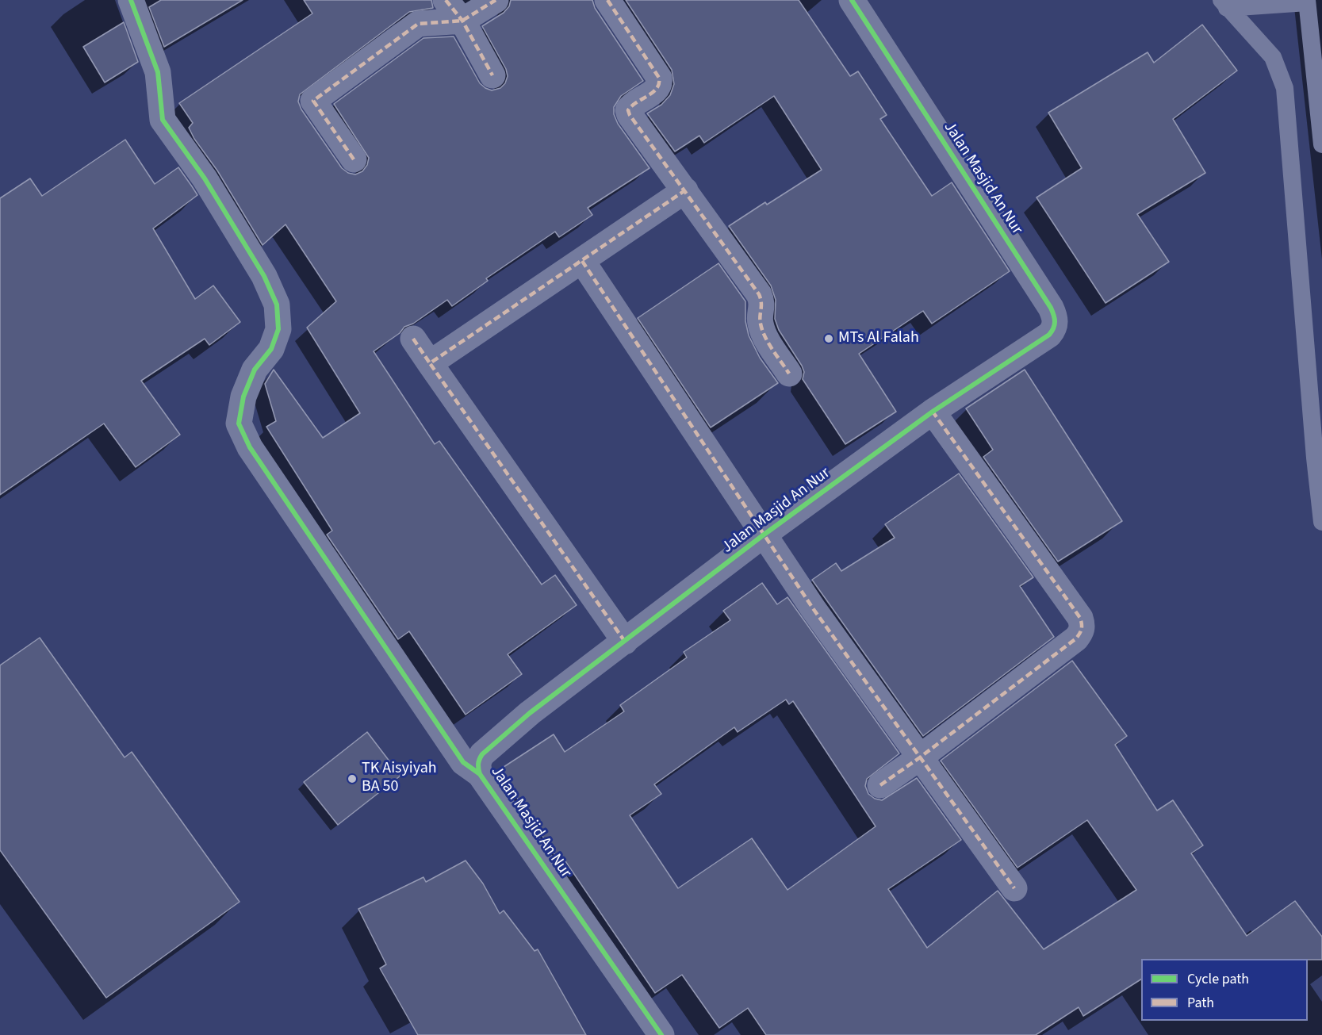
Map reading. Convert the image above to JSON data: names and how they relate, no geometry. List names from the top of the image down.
{
  "streets": {
    "street": ["Jalan Masjid An Nur"]
  },
  "places": ["MTs Al Falah", "TK Aisyiyah BA 50"],
  "legend": ["Cycle path", "Path"]
}
